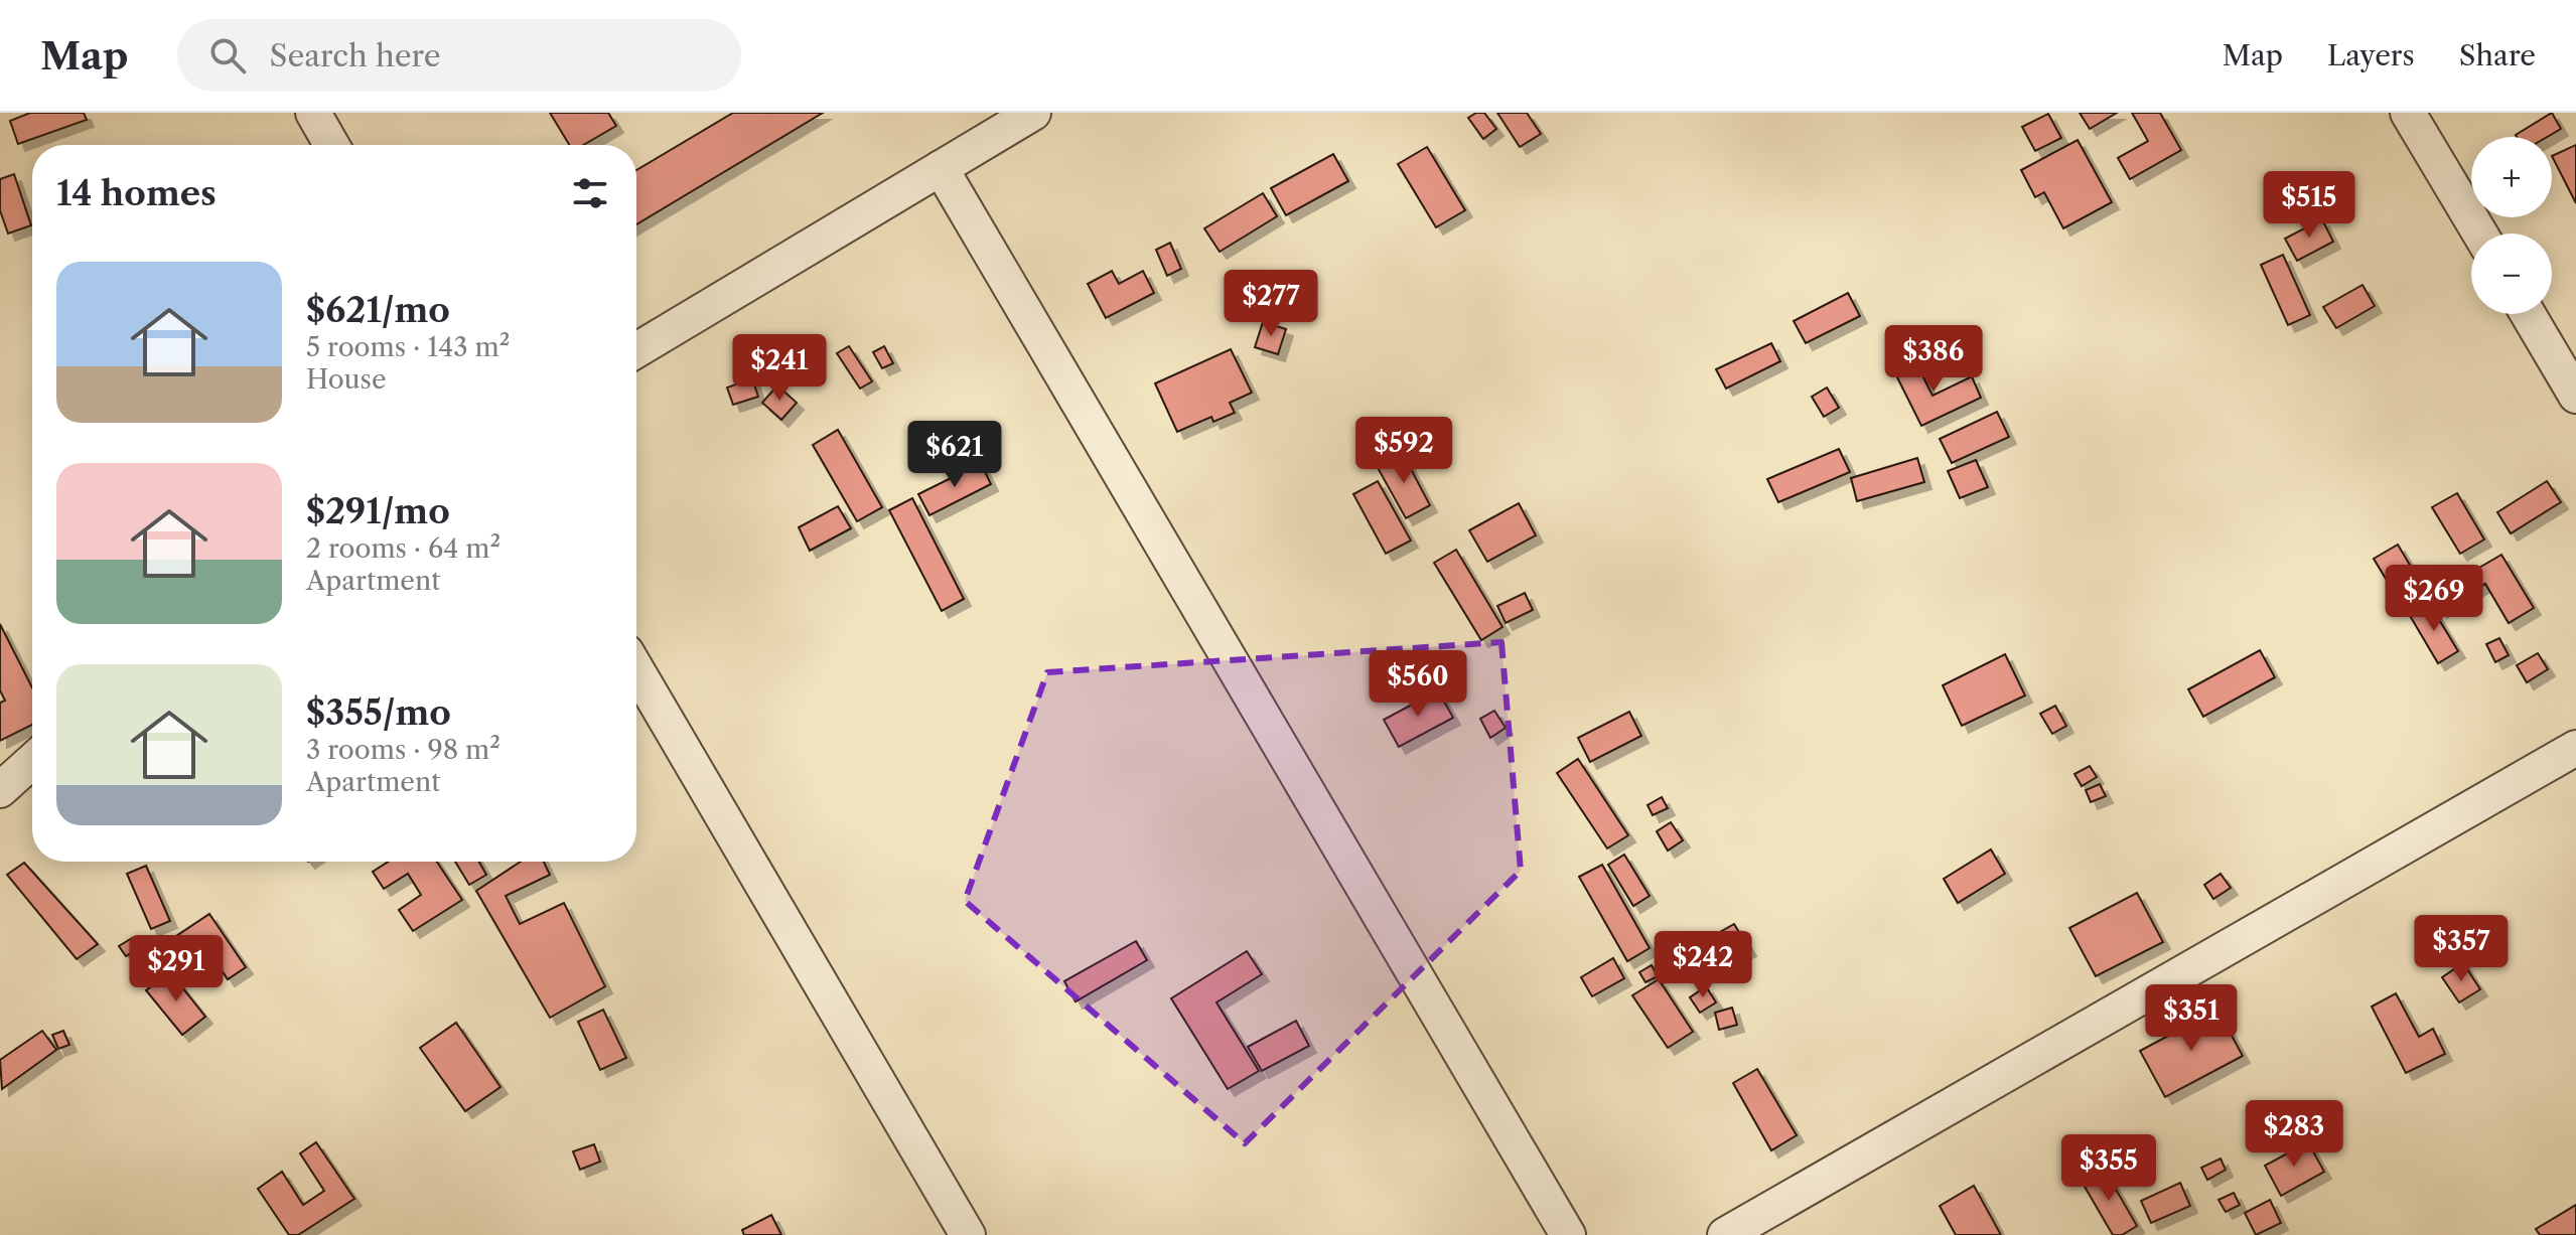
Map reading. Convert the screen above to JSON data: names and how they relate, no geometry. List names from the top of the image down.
{
  "page": {
    "header": "Map",
    "search": "Search here",
    "nav": ["Map", "Layers", "Share"],
    "map_buttons": ["+", "−"],
    "heading": "14 homes",
    "price": [
      "$515",
      "$277",
      "$386",
      "$241",
      "$592",
      "$621",
      "$269",
      "$560",
      "$357",
      "$242",
      "$291",
      "$351",
      "$283",
      "$355"
    ],
    "list": [
      {
        "name": "$621/mo",
        "note": "5 rooms · 143 m² · House"
      },
      {
        "name": "$291/mo",
        "note": "2 rooms · 64 m² · Apartment"
      },
      {
        "name": "$355/mo",
        "note": "3 rooms · 98 m² · Apartment"
      }
    ]
  }
}
